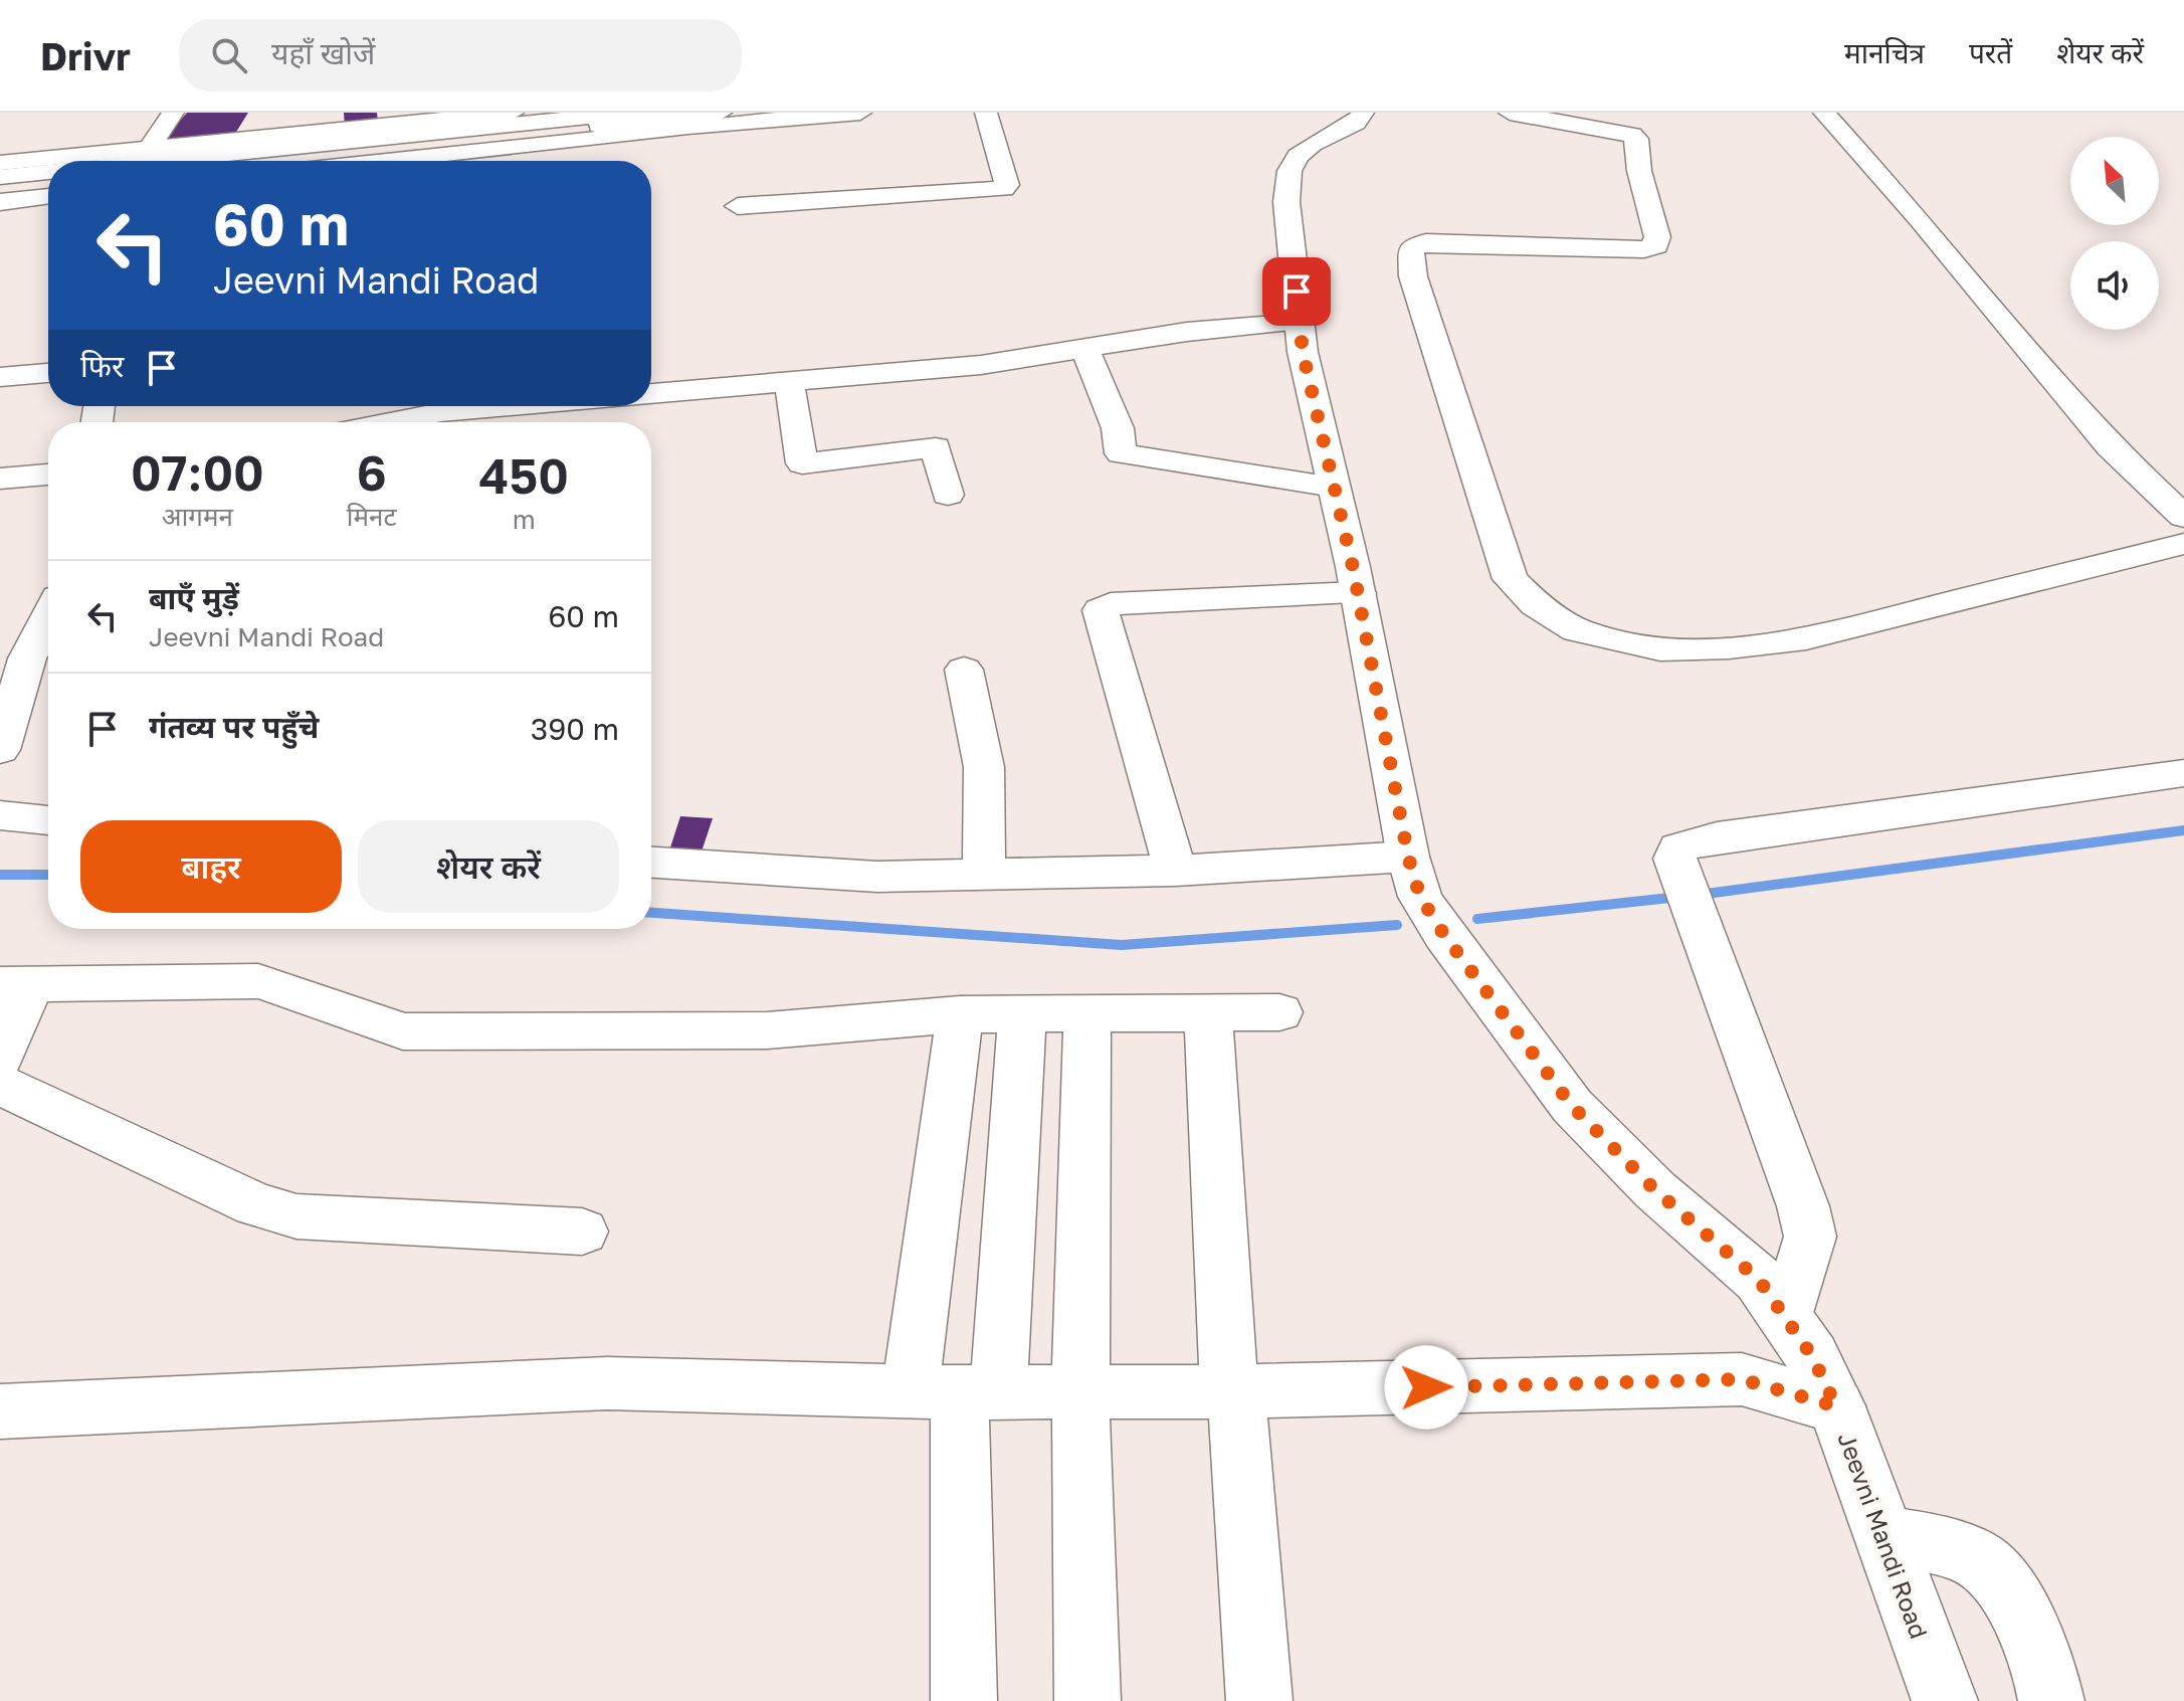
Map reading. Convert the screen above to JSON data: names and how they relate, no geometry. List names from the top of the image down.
{
  "streets": {
    "main road": ["Jeevni Mandi Road"]
  },
  "north": "top left",
  "page": {
    "header": "Drivr",
    "search": "यहाँ खोजें",
    "nav": ["मानचित्र", "परतें", "शेयर करें"],
    "turn": ["60 m", "Jeevni Mandi Road"],
    "then": "फिर",
    "eta": [
      "07:00",
      "आगमन",
      "6",
      "मिनट",
      "450",
      "m"
    ],
    "list": [
      {
        "name": "बाएँ मुड़ें",
        "note": "Jeevni Mandi Road",
        "value": "60 m"
      },
      {
        "name": "गंतव्य पर पहुँचे",
        "value": "390 m"
      }
    ],
    "buttons": ["बाहर", "शेयर करें"]
  }
}
